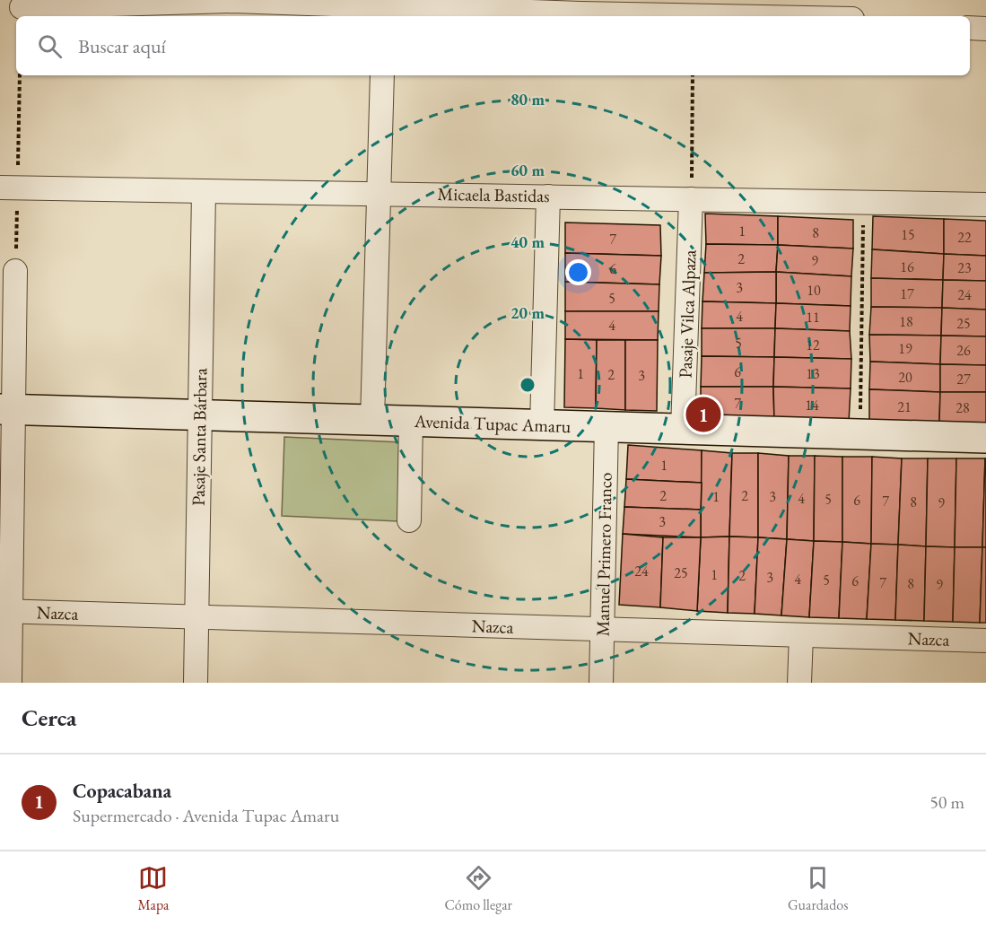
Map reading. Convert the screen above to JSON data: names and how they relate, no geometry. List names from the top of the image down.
{
  "streets": {
    "street": [
      "Micaela Bastidas",
      "Pasaje Vilca Alpaza",
      "Avenida Tupac Amaru",
      "Pasaje Santa Bárbara",
      "Manuel Primero Franco",
      "Nazca"
    ]
  },
  "crossings": [
    ["Micaela Bastidas", "Pasaje Vilca Alpaza"],
    ["Micaela Bastidas", "Pasaje Santa Bárbara"],
    ["Pasaje Vilca Alpaza", "Avenida Tupac Amaru"],
    ["Avenida Tupac Amaru", "Pasaje Santa Bárbara"],
    ["Avenida Tupac Amaru", "Manuel Primero Franco"],
    ["Pasaje Santa Bárbara", "Nazca"],
    ["Manuel Primero Franco", "Nazca"]
  ],
  "house_numbers": [
    "1",
    "8",
    "15",
    "22",
    "7",
    "2",
    "9",
    "16",
    "23",
    "6",
    "3",
    "10",
    "17",
    "24",
    "5",
    "4",
    "11",
    "18",
    "25",
    "4",
    "5",
    "12",
    "19",
    "26",
    "6",
    "1",
    "13",
    "2",
    "3",
    "20",
    "27",
    "7",
    "14",
    "21",
    "28",
    "1",
    "2",
    "2",
    "1",
    "3",
    "4",
    "5",
    "6",
    "7",
    "8",
    "9",
    "3",
    "24",
    "25",
    "1",
    "2",
    "3",
    "4",
    "5",
    "6",
    "7",
    "8",
    "9"
  ],
  "page": {
    "search": "Buscar aquí",
    "pins": "1",
    "heading": "Cerca",
    "list": [
      {
        "mark": "1",
        "name": "Copacabana",
        "note": "Supermercado · Avenida Tupac Amaru",
        "value": "50 m"
      }
    ],
    "nav": ["Mapa", "Cómo llegar", "Guardados"]
  },
  "rings": [
    "80 m",
    "60 m",
    "40 m",
    "20 m"
  ]
}
